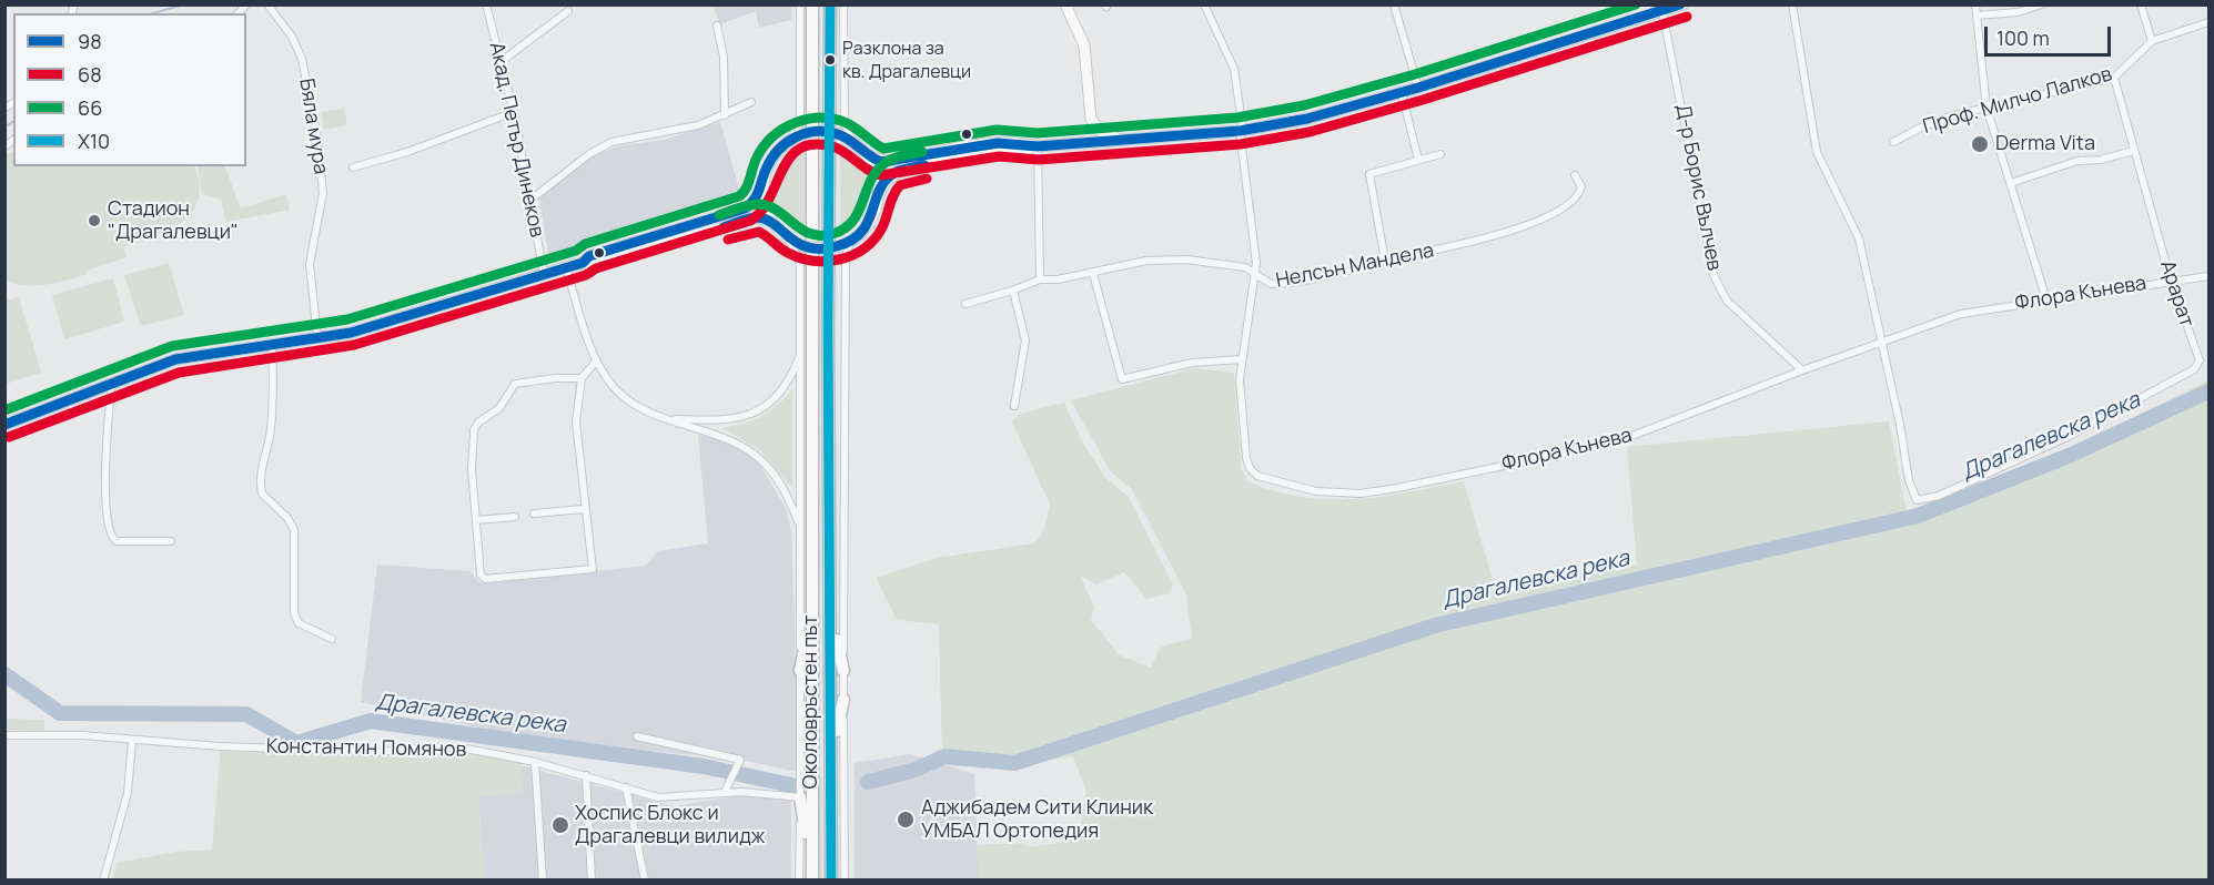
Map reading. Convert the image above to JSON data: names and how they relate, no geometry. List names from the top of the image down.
{
  "streets": {
    "highway": ["Околовръстен път"],
    "street": [
      "Проф. Милчо Лалков",
      "Бяла мура",
      "Акад. Петър Динеков",
      "Д-р Борис Вълчев",
      "Нелсън Мандела",
      "Флора Кънева",
      "Арарат",
      "Константин Помянов"
    ]
  },
  "crossings": [
    ["Проф. Милчо Лалков", "Арарат"],
    ["Д-р Борис Вълчев", "Флора Кънева"],
    ["Нелсън Мандела", "Флора Кънева"],
    ["Флора Кънева", "Арарат"],
    ["Околовръстен път", "Константин Помянов"]
  ],
  "water": ["Драгалевска река"],
  "places": [
    "Разклона за кв. Драгалевци",
    "Derma Vita",
    "Стадион \"Драгалевци\"",
    "Аджибадем Сити Клиник УМБАЛ Ортопедия",
    "Хоспис Блокс и Драгалевци вилидж"
  ],
  "lines": [
    "transit line 98",
    "transit line 66",
    "transit line Х10",
    "transit line 68"
  ],
  "legend": [
    "98",
    "68",
    "66",
    "Х10"
  ],
  "scale_bar": "100 m"
}
